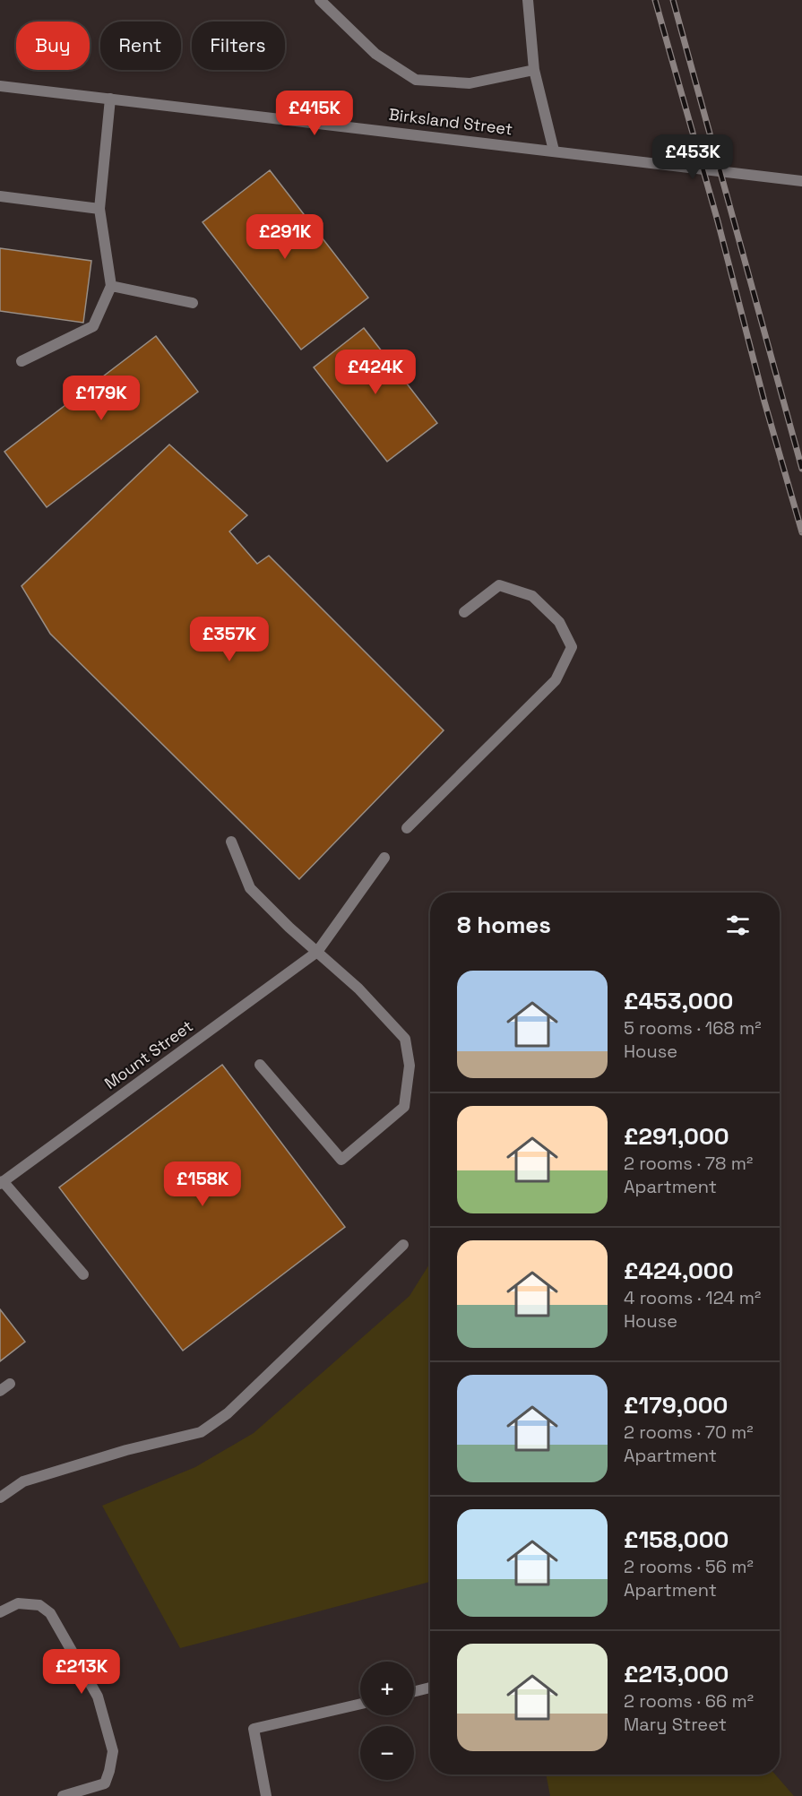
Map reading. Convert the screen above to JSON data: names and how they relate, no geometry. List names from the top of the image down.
{
  "streets": {
    "street": ["Birksland Street", "Mount Street"]
  },
  "page": {
    "chip": ["Buy", "Rent", "Filters"],
    "price": [
      "£415K",
      "£453K",
      "£291K",
      "£424K",
      "£179K",
      "£357K",
      "£158K",
      "£213K"
    ],
    "heading": "8 homes",
    "list": [
      {
        "name": "£453,000",
        "note": "5 rooms · 168 m² · House"
      },
      {
        "name": "£291,000",
        "note": "2 rooms · 78 m² · Apartment"
      },
      {
        "name": "£424,000",
        "note": "4 rooms · 124 m² · House"
      },
      {
        "name": "£179,000",
        "note": "2 rooms · 70 m² · Apartment"
      },
      {
        "name": "£158,000",
        "note": "2 rooms · 56 m² · Apartment"
      },
      {
        "name": "£213,000",
        "note": "2 rooms · 66 m² · Mary Street"
      }
    ],
    "map_buttons": ["+", "−"]
  }
}
